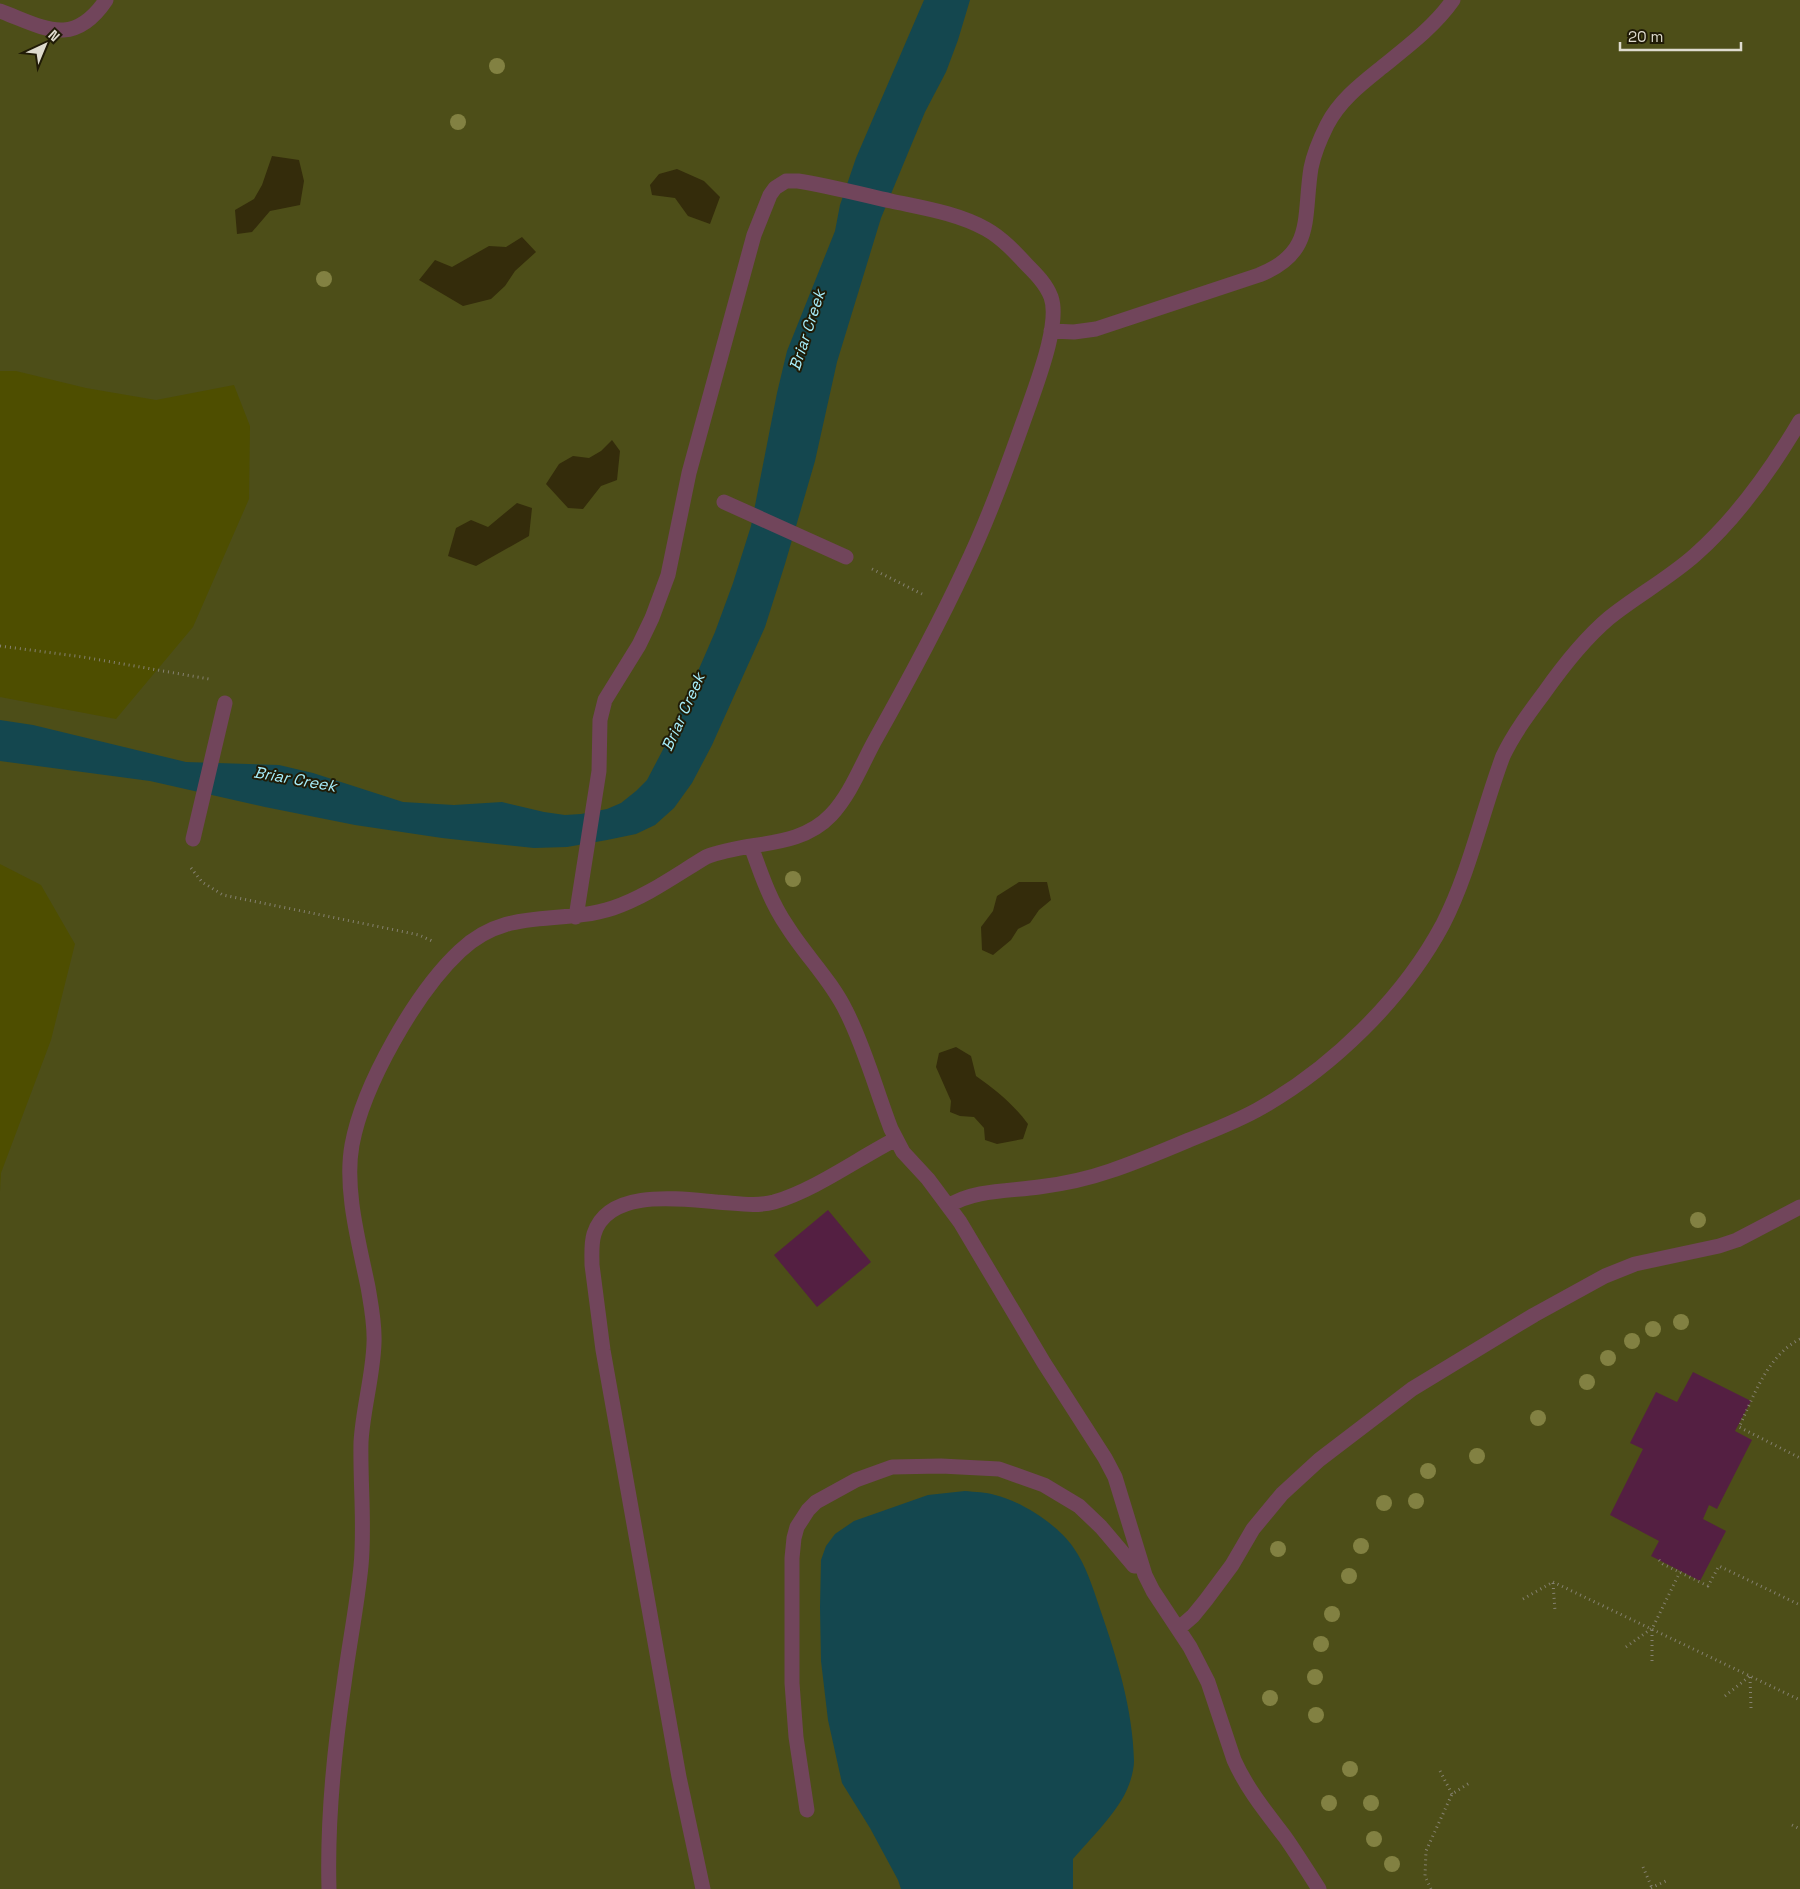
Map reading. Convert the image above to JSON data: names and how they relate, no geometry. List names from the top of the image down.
{
  "water": ["Briar Creek"],
  "scale_bar": "20 m",
  "north": "top right"
}
